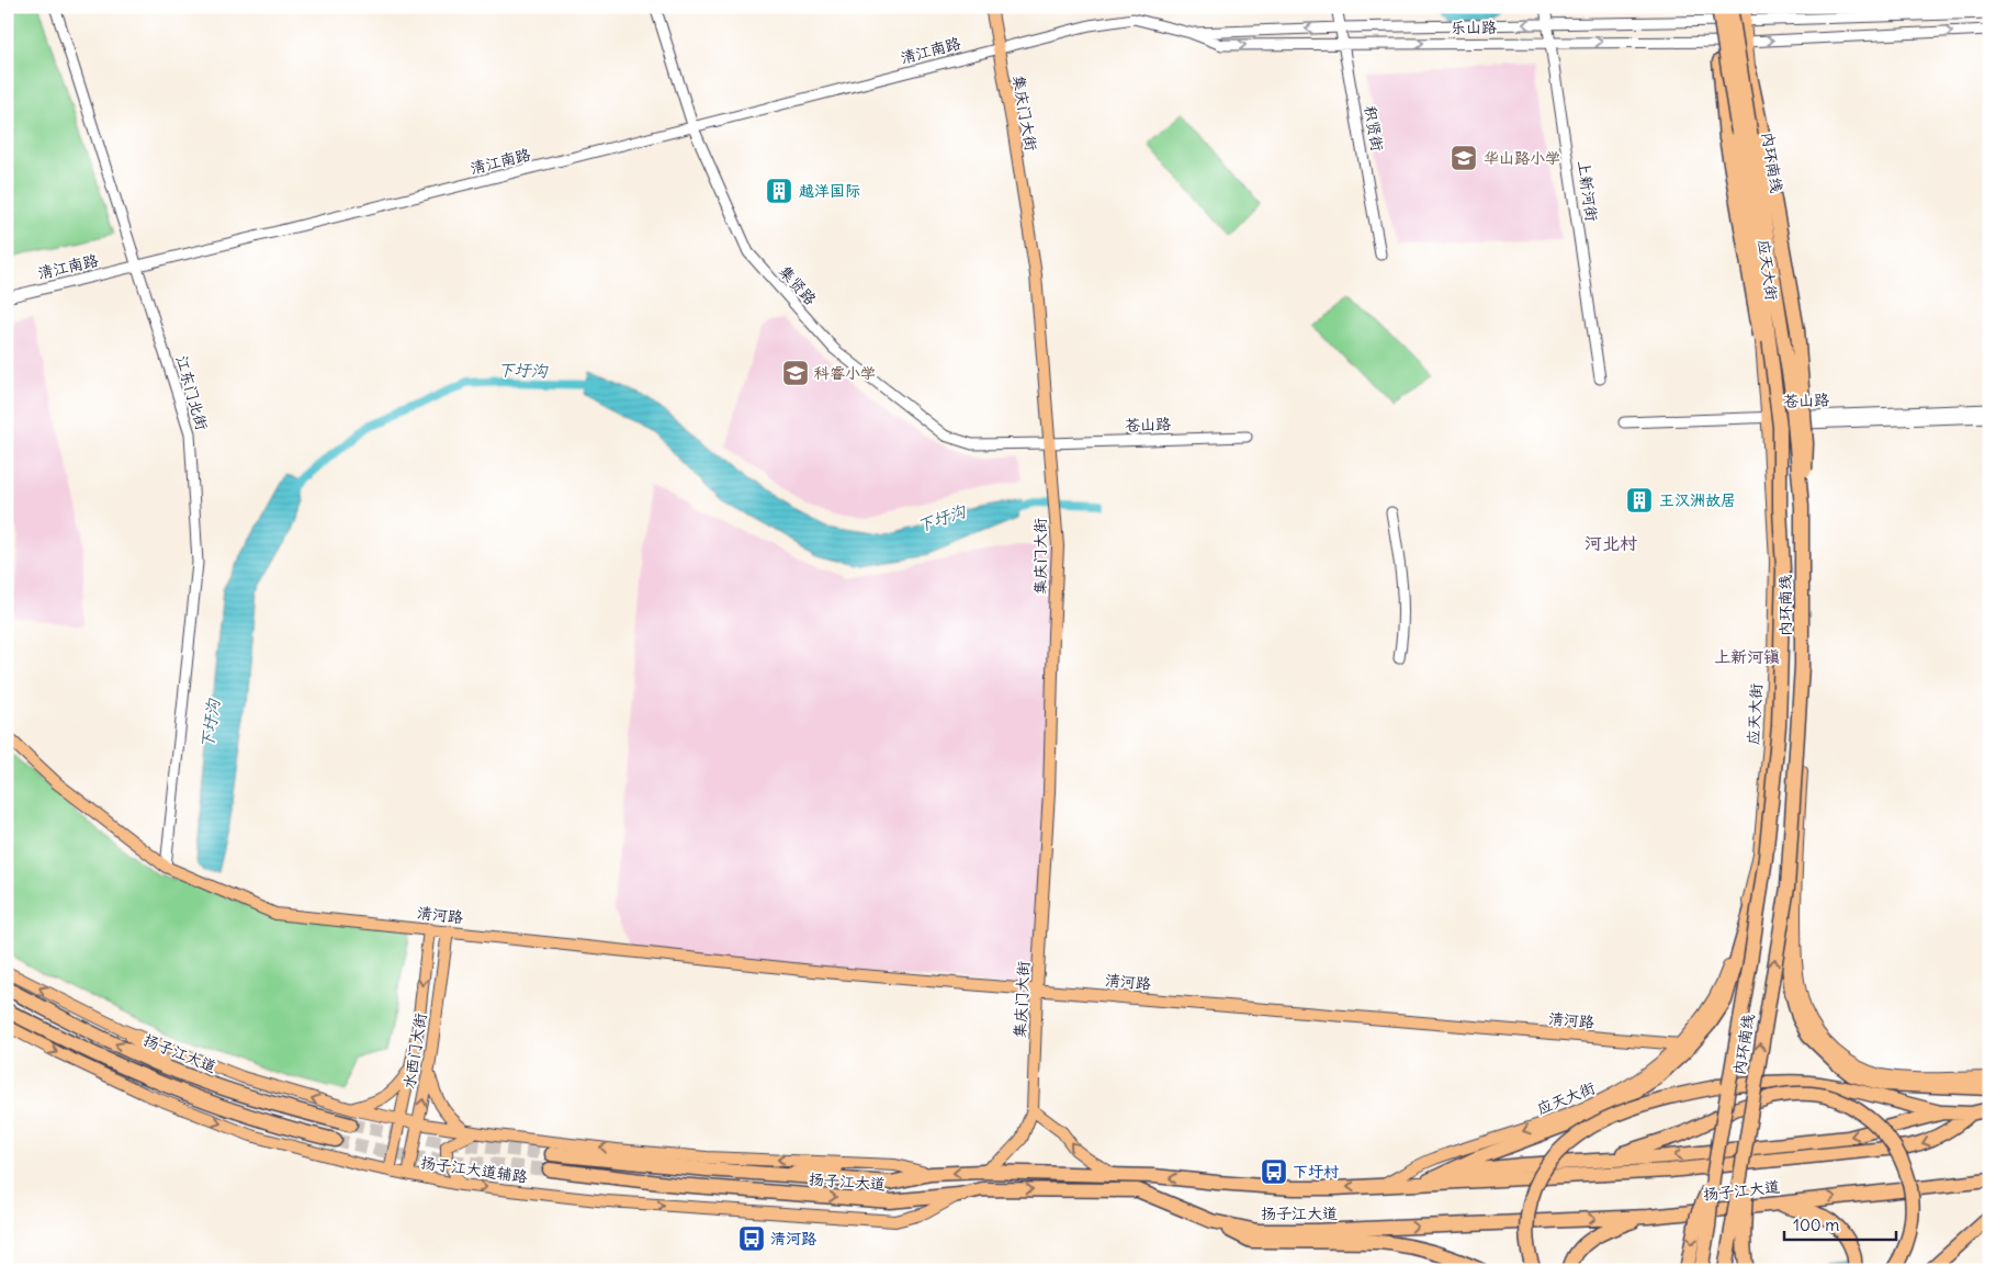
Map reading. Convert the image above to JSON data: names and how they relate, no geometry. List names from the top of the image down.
{
  "streets": {
    "highway": ["内环南线", "扬子江大道"],
    "main road": [
      "集庆门大街",
      "应天大街",
      "清河路",
      "水西门大街",
      "扬子江大道辅路"
    ],
    "street": [
      "乐山路",
      "清江南路",
      "积贤街",
      "上新河街",
      "集贤路",
      "江东门北街",
      "苍山路"
    ]
  },
  "crossings": [
    ["乐山路", "清江南路"],
    ["乐山路", "集庆门大街"],
    ["乐山路", "积贤街"],
    ["乐山路", "上新河街"],
    ["乐山路", "应天大街"],
    ["清江南路", "集庆门大街"],
    ["清江南路", "集贤路"],
    ["清江南路", "江东门北街"],
    ["集庆门大街", "集贤路"],
    ["集庆门大街", "苍山路"],
    ["集庆门大街", "清河路"],
    ["集庆门大街", "扬子江大道"],
    ["应天大街", "苍山路"],
    ["应天大街", "清河路"],
    ["应天大街", "扬子江大道"],
    ["集贤路", "苍山路"],
    ["江东门北街", "清河路"],
    ["清河路", "水西门大街"],
    ["水西门大街", "扬子江大道辅路"],
    ["扬子江大道", "扬子江大道辅路"]
  ],
  "districts": ["河北村", "上新河镇"],
  "water": ["下圩沟"],
  "places": {
    "school or university": ["华山路小学", "科睿小学"],
    "building": ["越洋国际", "王汉洲故居"],
    "bus stop": ["下圩村", "清河路"]
  },
  "scale_bar": "100 m"
}
